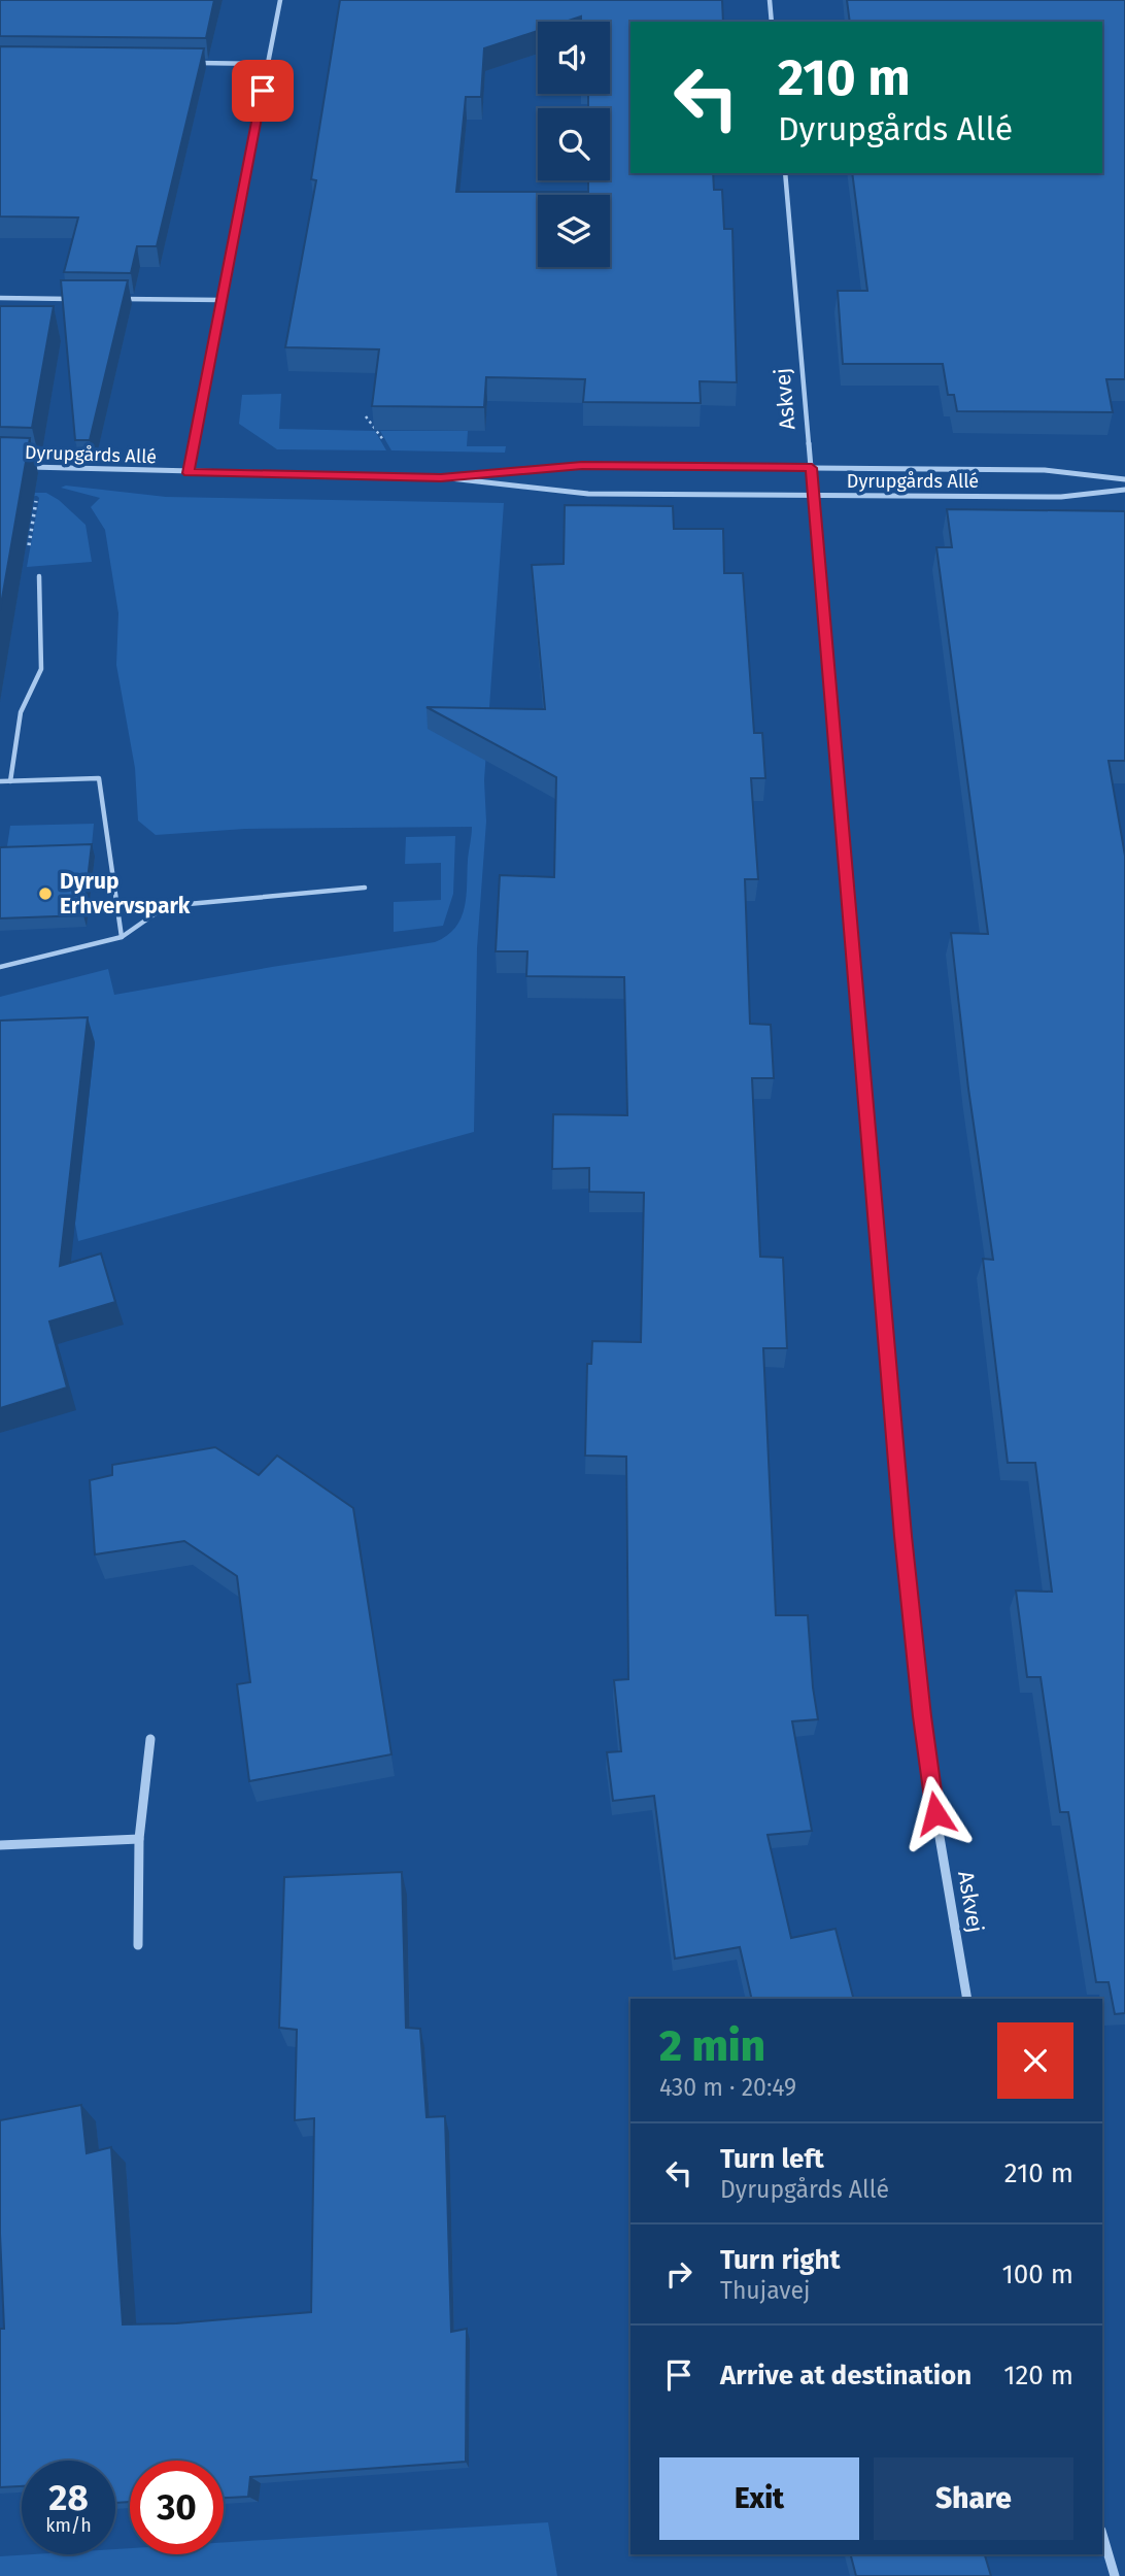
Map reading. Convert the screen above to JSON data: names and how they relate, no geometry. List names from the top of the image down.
{
  "streets": {
    "street": ["Askvej", "Dyrupgårds Allé"]
  },
  "crossings": [
    ["Askvej", "Dyrupgårds Allé"]
  ],
  "places": ["Dyrup Erhvervspark"],
  "page": {
    "turn": ["210 m", "Dyrupgårds Allé"],
    "heading": ["2 min", "430 m · 20:49"],
    "list": [
      {
        "name": "Turn left",
        "note": "Dyrupgårds Allé",
        "value": "210 m"
      },
      {
        "name": "Turn right",
        "note": "Thujavej",
        "value": "100 m"
      },
      {
        "name": "Arrive at destination",
        "value": "120 m"
      }
    ],
    "buttons": ["Exit", "Share"],
    "speed": "28 km/h",
    "limit": "30"
  }
}
